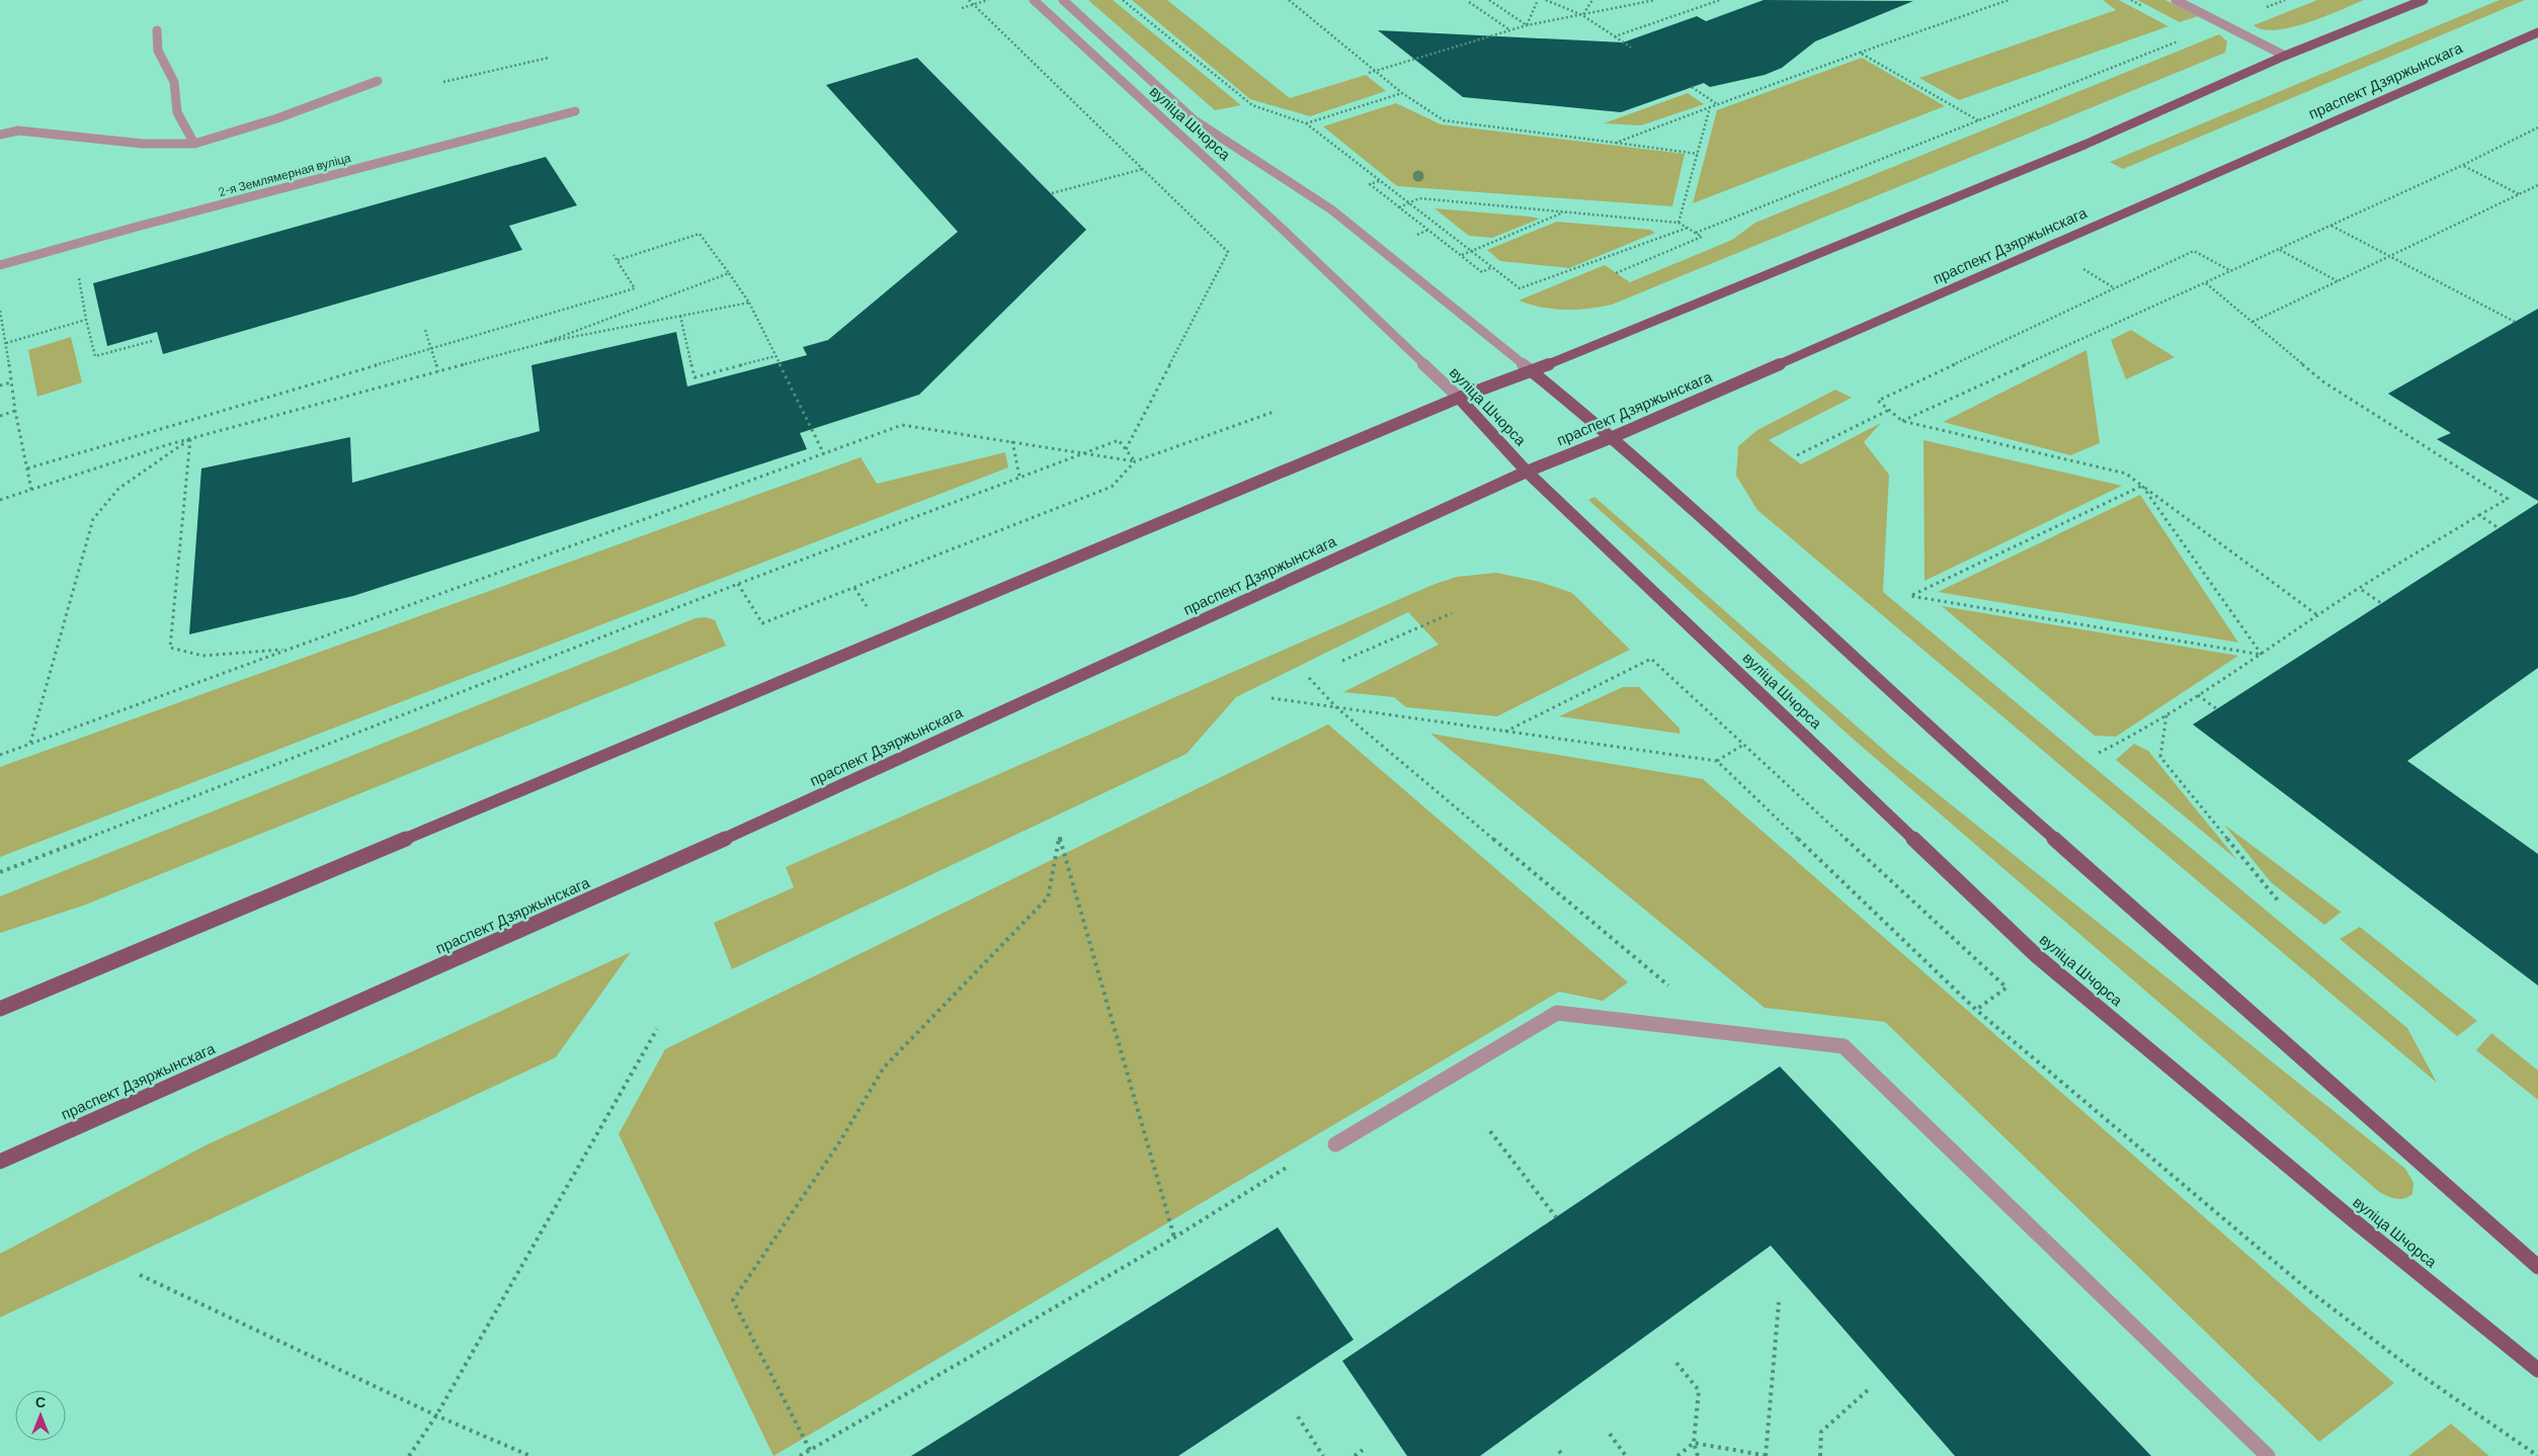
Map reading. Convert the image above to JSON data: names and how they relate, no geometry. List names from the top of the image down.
{
  "streets": {
    "main road": ["праспект Дзяржынскага", "вуліца Шчорса"],
    "street": ["2-я Землямерная вуліца"]
  },
  "crossings": [
    ["праспект Дзяржынскага", "вуліца Шчорса"]
  ],
  "north": "top"
}
